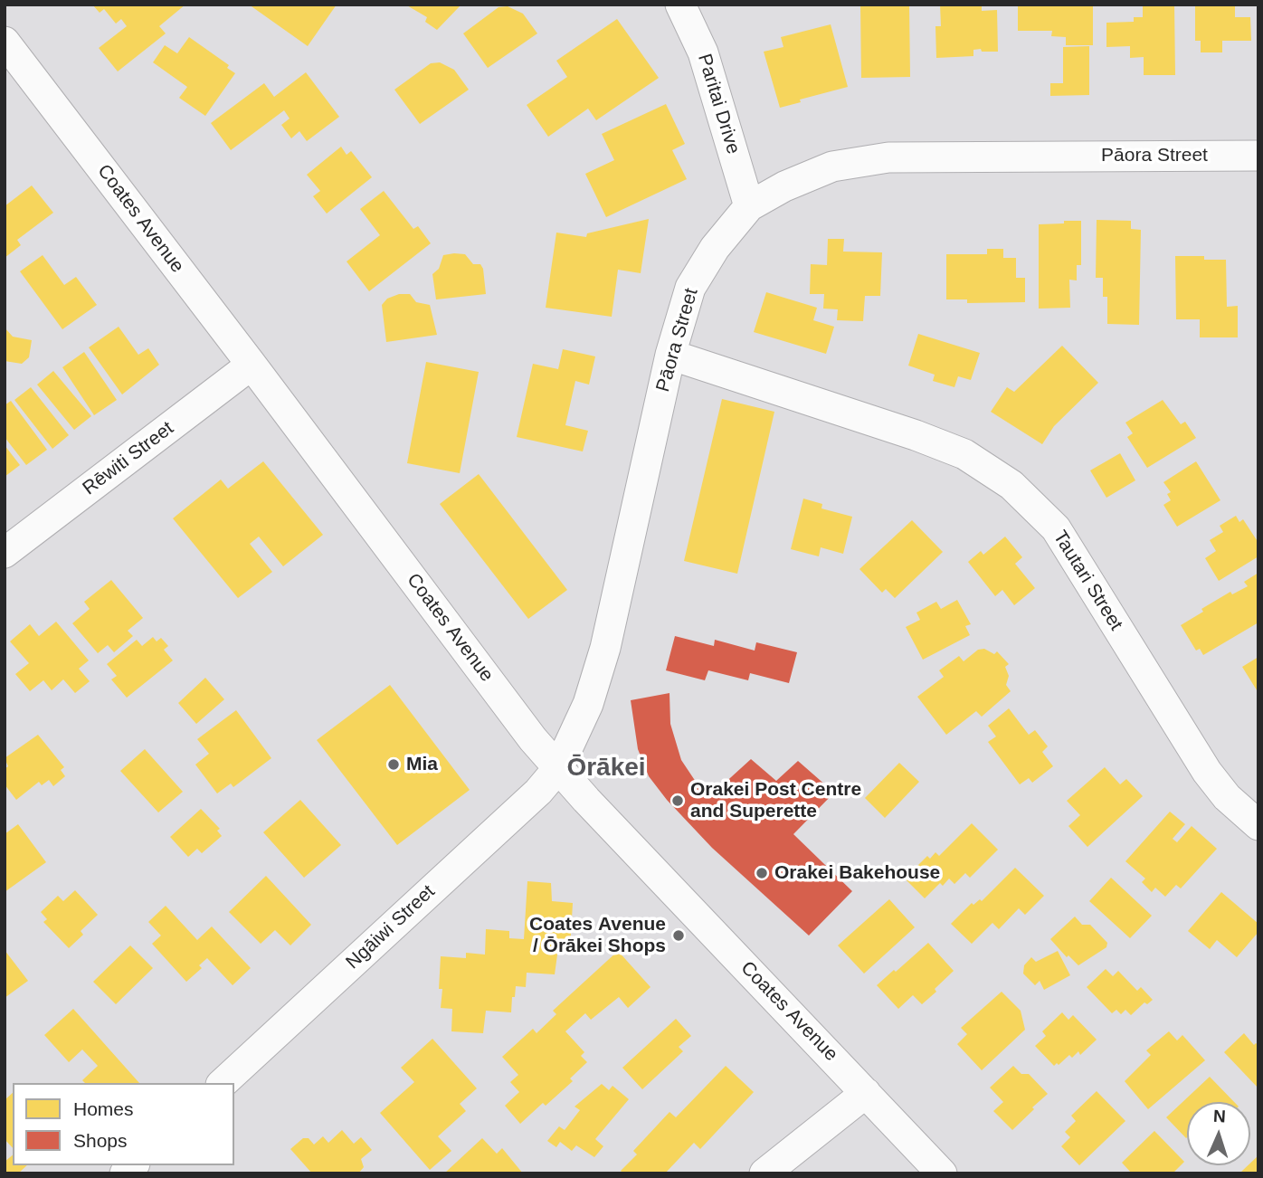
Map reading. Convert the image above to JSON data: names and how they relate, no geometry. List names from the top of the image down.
{
  "streets": {
    "street": [
      "Paritai Drive",
      "Pāora Street",
      "Coates Avenue",
      "Rēwiti Street",
      "Tautari Street",
      "Ngāiwi Street"
    ]
  },
  "crossings": [
    ["Paritai Drive", "Pāora Street"],
    ["Pāora Street", "Coates Avenue"],
    ["Pāora Street", "Tautari Street"],
    ["Pāora Street", "Ngāiwi Street"],
    ["Coates Avenue", "Rēwiti Street"],
    ["Coates Avenue", "Ngāiwi Street"]
  ],
  "districts": ["Ōrākei"],
  "places": [
    "Mia",
    "Orakei Post Centre and Superette",
    "Orakei Bakehouse",
    "Coates Avenue / Ōrākei Shops"
  ],
  "legend": ["Homes", "Shops"],
  "north": "top"
}
